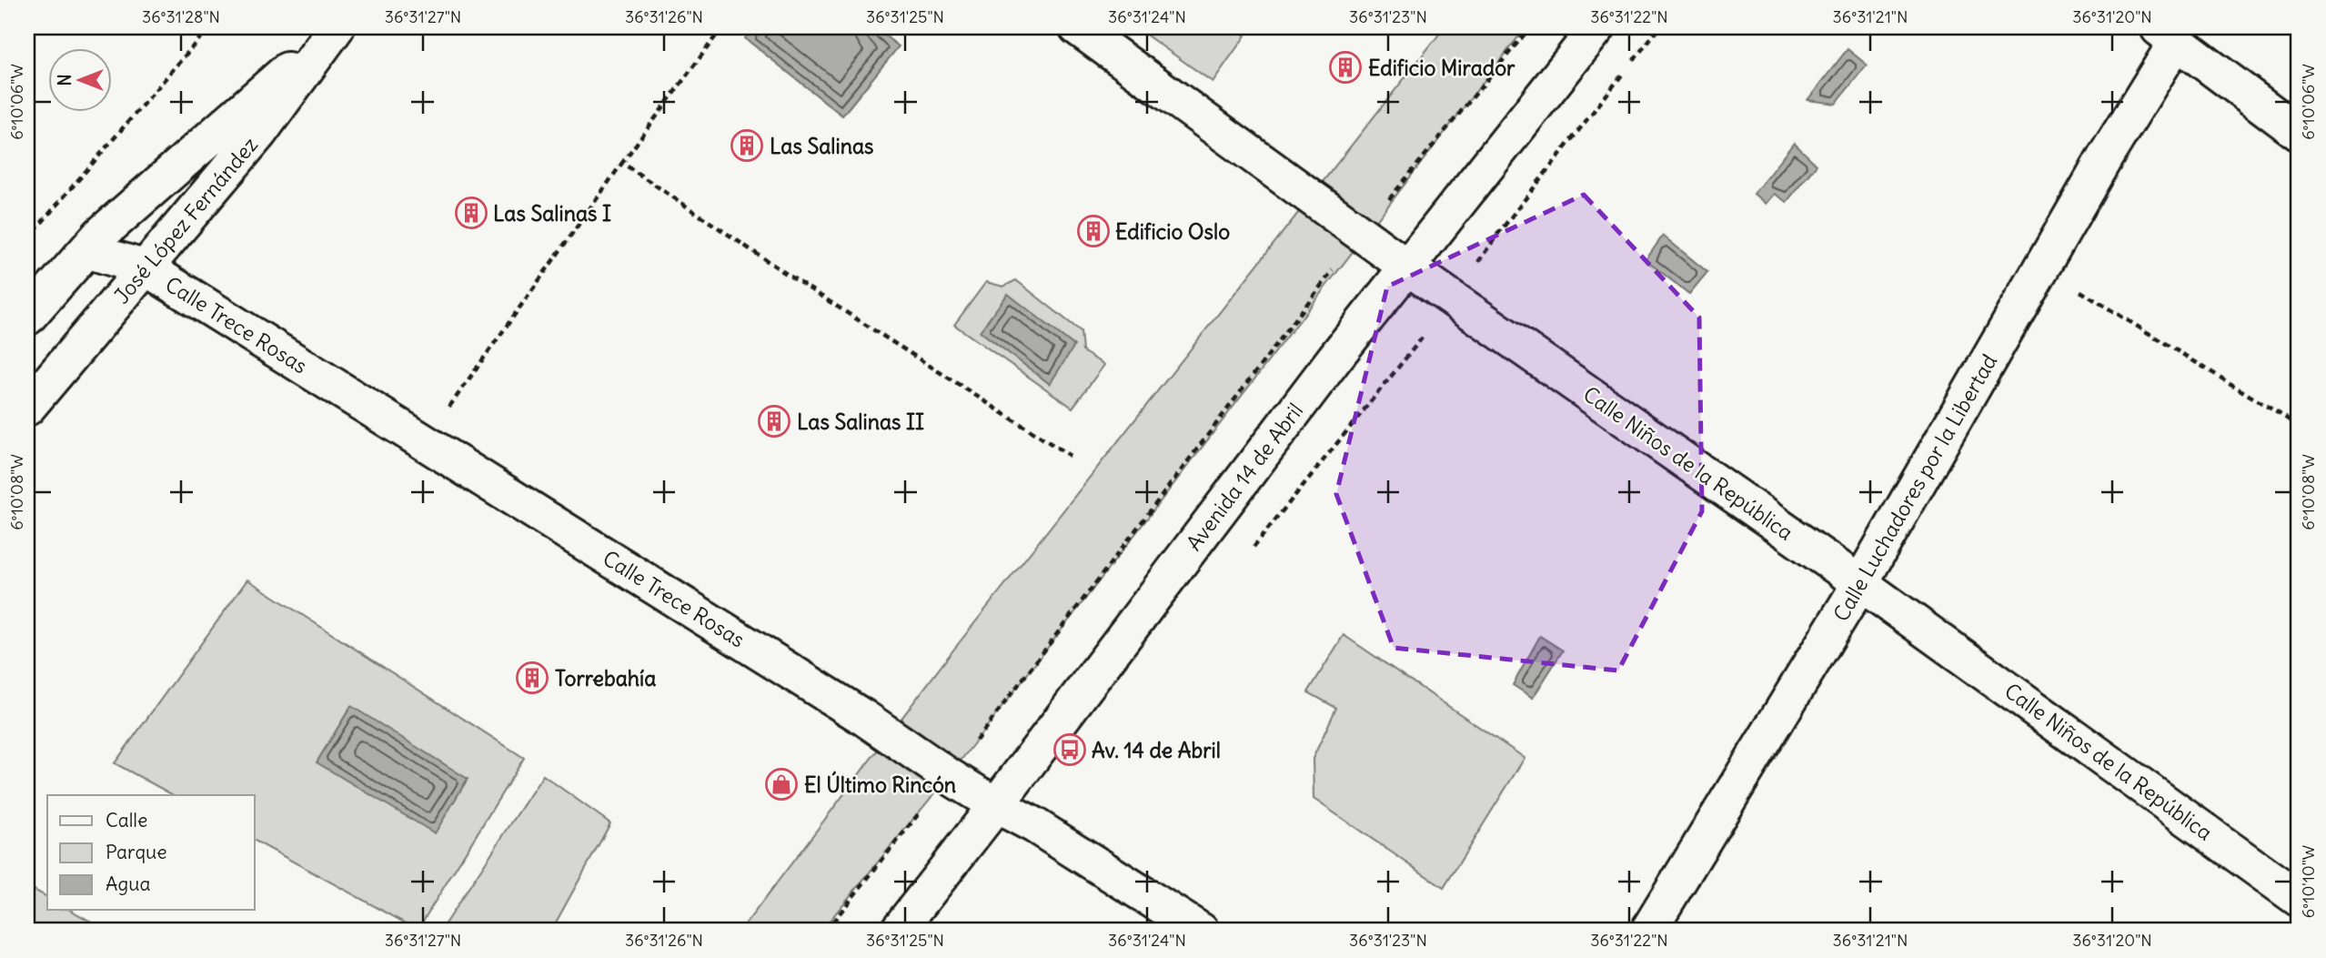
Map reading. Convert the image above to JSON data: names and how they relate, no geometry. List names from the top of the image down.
{
  "streets": {
    "street": [
      "José López Fernández",
      "Calle Trece Rosas",
      "Calle Niños de la República",
      "Avenida 14 de Abril",
      "Calle Luchadores por la Libertad"
    ]
  },
  "crossings": [
    ["José López Fernández", "Calle Trece Rosas"],
    ["Calle Trece Rosas", "Avenida 14 de Abril"],
    ["Calle Niños de la República", "Avenida 14 de Abril"],
    ["Calle Niños de la República", "Calle Luchadores por la Libertad"]
  ],
  "places": {
    "building": [
      "Edificio Mirador",
      "Las Salinas",
      "Las Salinas I",
      "Edificio Oslo",
      "Las Salinas II",
      "Torrebahía"
    ],
    "bus stop": ["Av. 14 de Abril"],
    "shop": ["El Último Rincón"]
  },
  "legend": ["Calle", "Parque", "Agua"],
  "north": "left",
  "coordinates": [
    "36°31'28\"N",
    "36°31'27\"N",
    "36°31'26\"N",
    "36°31'25\"N",
    "36°31'24\"N",
    "36°31'23\"N",
    "36°31'22\"N",
    "36°31'21\"N",
    "36°31'20\"N",
    "6°10'06\"W",
    "6°10'08\"W",
    "6°10'10\"W"
  ]
}
